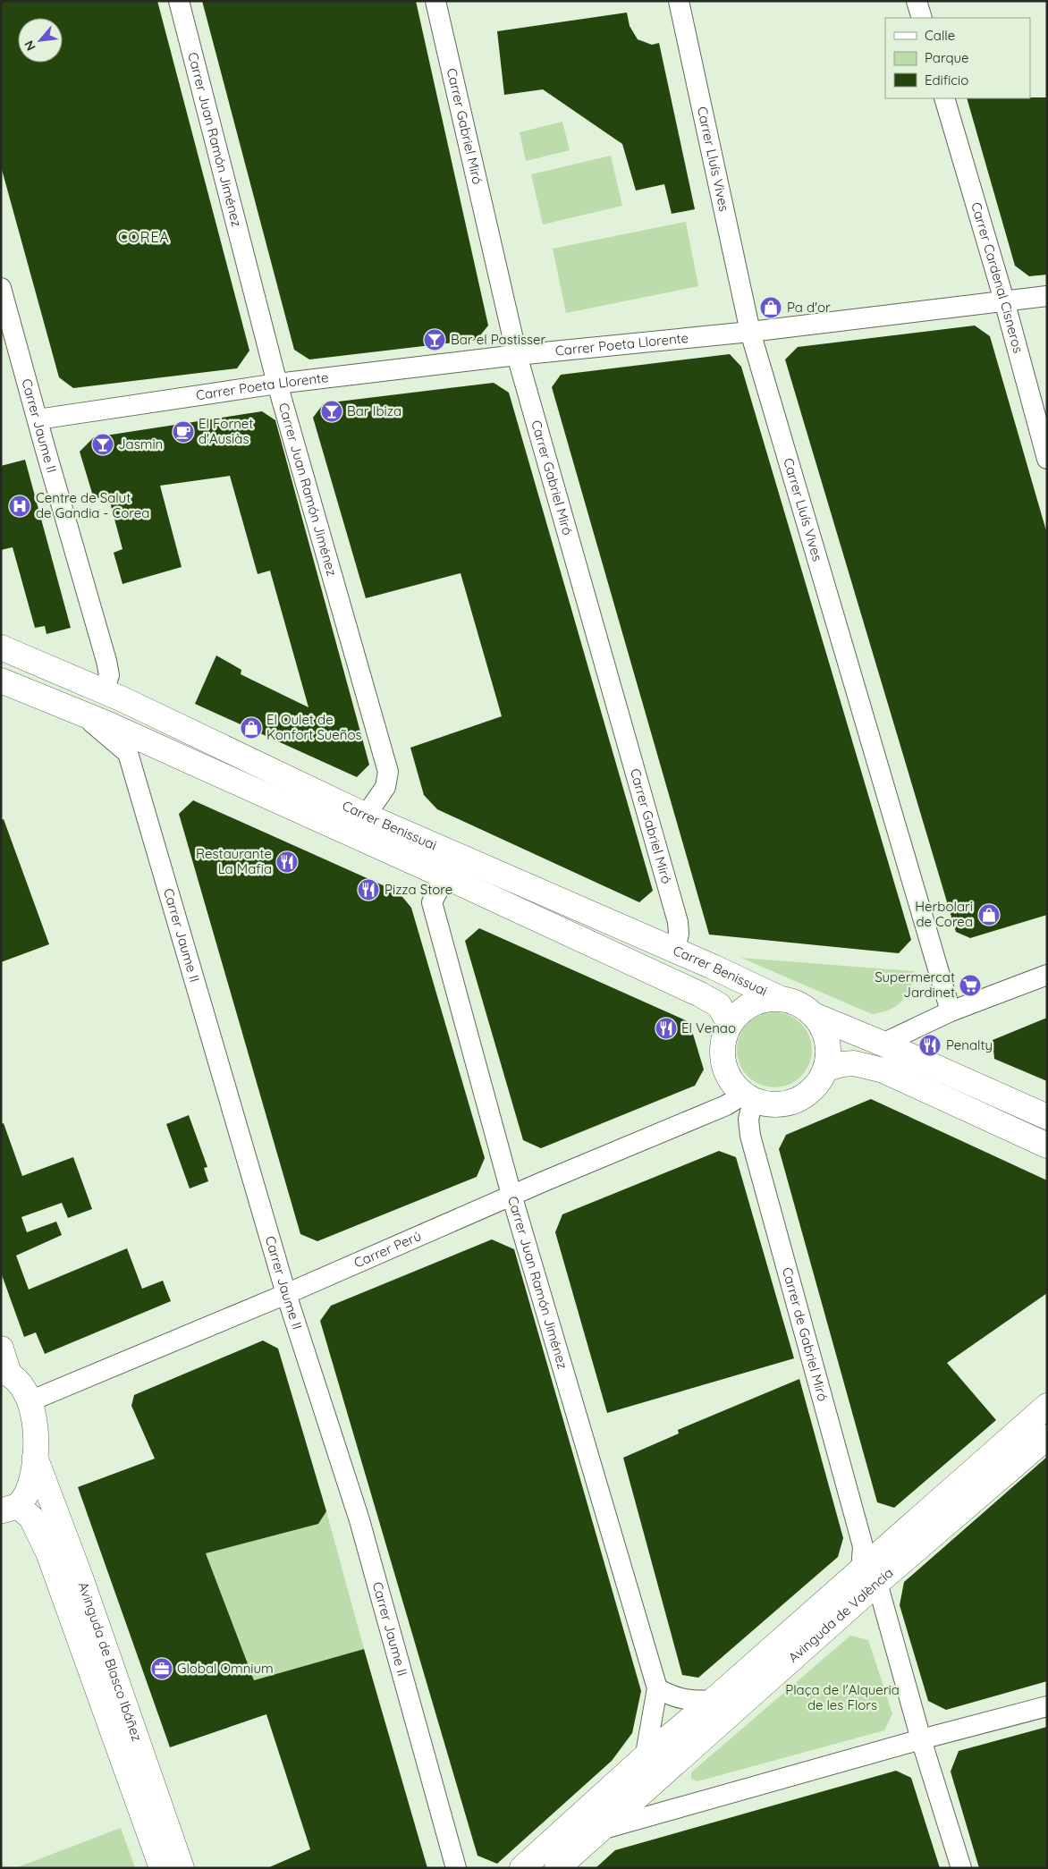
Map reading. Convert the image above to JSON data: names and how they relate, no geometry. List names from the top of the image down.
{
  "streets": {
    "street": [
      "Carrer Gabriel Miró",
      "Carrer Juan Ramón Jiménez",
      "Carrer Lluís Vives",
      "Carrer Cardenal Cisneros",
      "Carrer Poeta Llorente",
      "Carrer Jaume II",
      "Carrer Benissuai",
      "Carrer Perú",
      "Carrer de Gabriel Miró",
      "Avinguda de València",
      "Avinguda de Blasco Ibáñez"
    ]
  },
  "crossings": [
    ["Carrer Gabriel Miró", "Carrer Poeta Llorente"],
    ["Carrer Gabriel Miró", "Carrer Benissuai"],
    ["Carrer Juan Ramón Jiménez", "Carrer Poeta Llorente"],
    ["Carrer Juan Ramón Jiménez", "Carrer Benissuai"],
    ["Carrer Juan Ramón Jiménez", "Carrer Perú"],
    ["Carrer Juan Ramón Jiménez", "Avinguda de València"],
    ["Carrer Lluís Vives", "Carrer Poeta Llorente"],
    ["Carrer Cardenal Cisneros", "Carrer Poeta Llorente"],
    ["Carrer Poeta Llorente", "Carrer Jaume II"],
    ["Carrer Jaume II", "Carrer Benissuai"],
    ["Carrer Jaume II", "Carrer Perú"],
    ["Carrer Benissuai", "Carrer Perú"],
    ["Carrer Benissuai", "Carrer de Gabriel Miró"],
    ["Carrer Perú", "Carrer de Gabriel Miró"],
    ["Carrer de Gabriel Miró", "Avinguda de València"]
  ],
  "districts": ["COREA"],
  "parks": ["Plaça de l'Alqueria de les Flors"],
  "places": {
    "shop": ["Pa d'or", "El Oulet de Konfort Sueños", "Herbolari de Corea"],
    "bar": ["Bar el Pastisser", "Bar Ibiza", "Jasmin"],
    "cafe": ["El Fornet d'Ausiàs"],
    "hospital": ["Centre de Salut de Gandia - Corea"],
    "restaurant": [
      "Restaurante La Mafia",
      "Pizza Store",
      "El Venao",
      "Penalty"
    ],
    "supermarket": ["Supermercat Jardinet"],
    "office": ["Global Omnium"]
  },
  "legend": ["Calle", "Parque", "Edificio"],
  "north": "bottom left"
}
